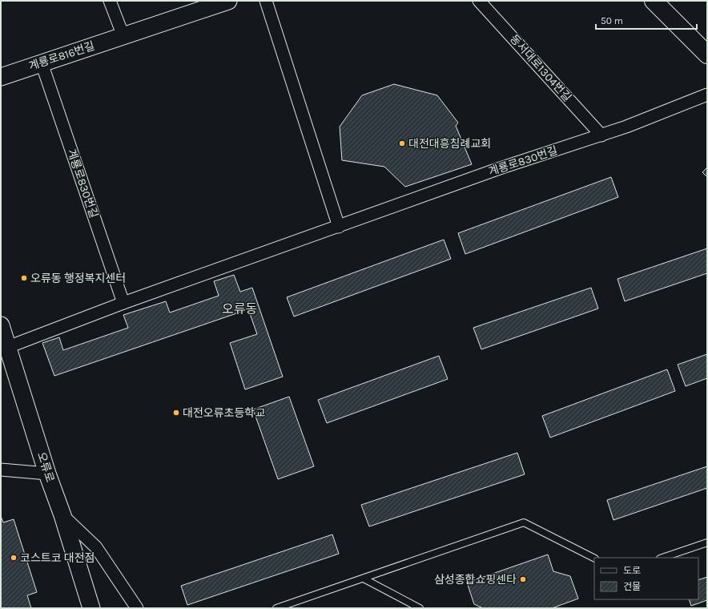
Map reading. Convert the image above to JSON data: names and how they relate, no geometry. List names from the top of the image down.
{
  "streets": {
    "street": [
      "계룡로816번길",
      "동서대로1304번길",
      "계룡로830번길",
      "오류로"
    ]
  },
  "crossings": [
    ["계룡로816번길", "계룡로830번길"],
    ["동서대로1304번길", "계룡로830번길"],
    ["계룡로830번길", "오류로"]
  ],
  "districts": ["오류동"],
  "places": [
    "대전대흥침례교회",
    "오류동 행정복지센터",
    "대전오류초등학교",
    "코스트코 대전점",
    "삼성종합쇼핑센타"
  ],
  "legend": ["도로", "건물"],
  "scale_bar": "50 m"
}
